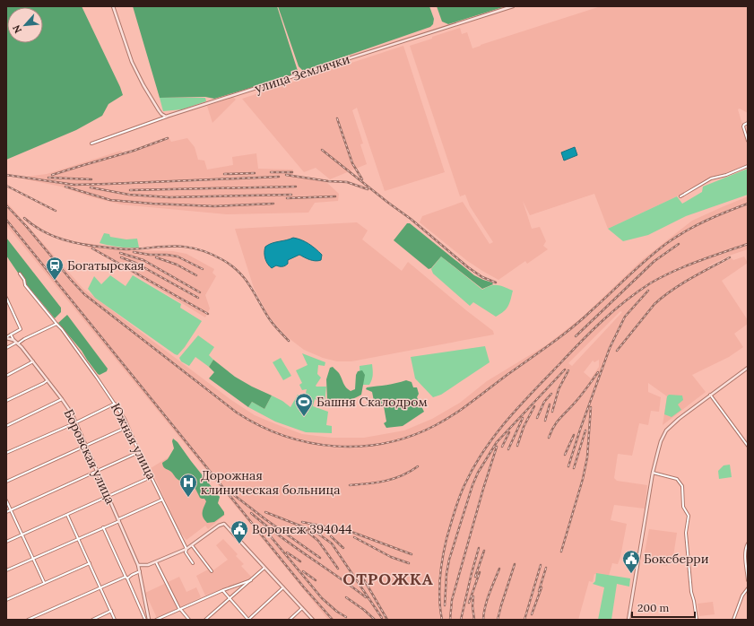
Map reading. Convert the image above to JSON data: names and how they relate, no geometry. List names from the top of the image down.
{
  "streets": {
    "street": ["улица Землячки", "Южная улица", "Боровская улица"]
  },
  "districts": ["ОТРОЖКА"],
  "places": {
    "station": ["Богатырская"],
    "sports": ["Башня Скалодром"],
    "hospital": ["Дорожная клиническая больница"],
    "public building": ["Воронеж 394044", "Боксберри"]
  },
  "scale_bar": "200 m",
  "north": "bottom left"
}
